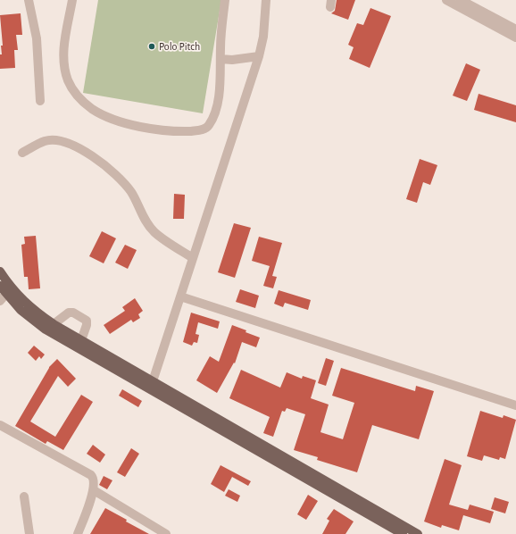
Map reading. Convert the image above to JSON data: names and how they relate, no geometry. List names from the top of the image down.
{
  "places": ["Polo Pitch"]
}
